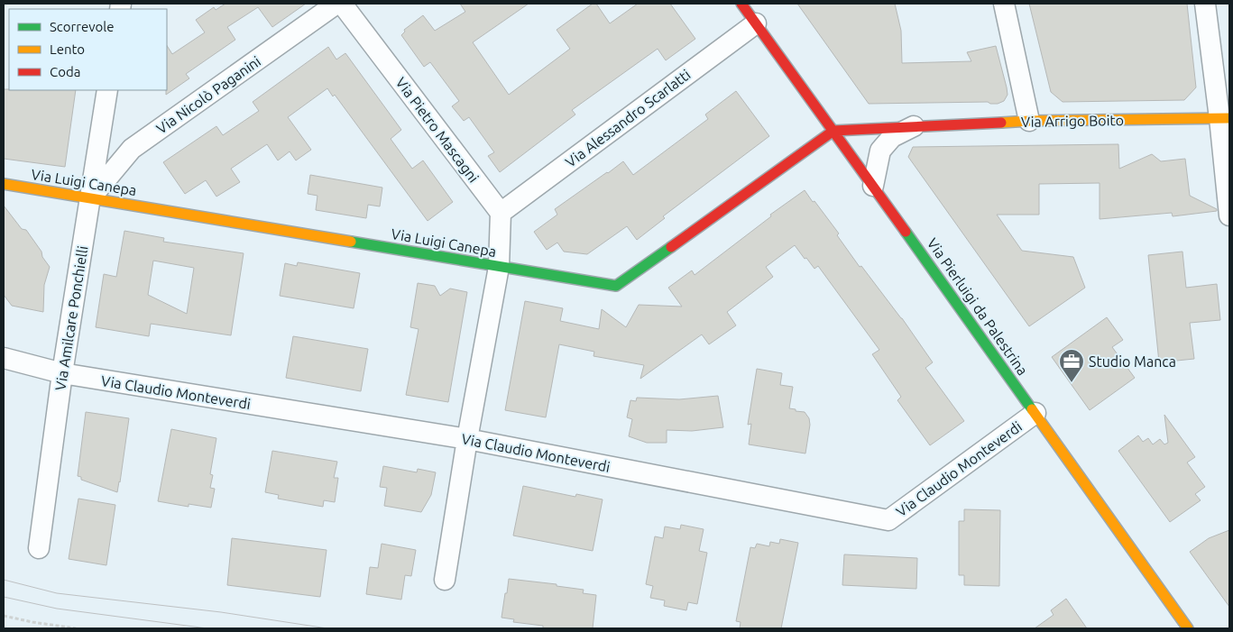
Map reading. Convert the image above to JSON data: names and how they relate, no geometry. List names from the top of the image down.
{
  "streets": {
    "street": [
      "Via Nicolò Paganini",
      "Via Alessandro Scarlatti",
      "Via Arrigo Boito",
      "Via Pietro Mascagni",
      "Via Luigi Canepa",
      "Via Pierluigi da Palestrina",
      "Via Amilcare Ponchielli",
      "Via Claudio Monteverdi"
    ]
  },
  "crossings": [
    ["Via Nicolò Paganini", "Via Luigi Canepa"],
    ["Via Nicolò Paganini", "Via Amilcare Ponchielli"],
    ["Via Alessandro Scarlatti", "Via Pietro Mascagni"],
    ["Via Alessandro Scarlatti", "Via Pierluigi da Palestrina"],
    ["Via Arrigo Boito", "Via Luigi Canepa"],
    ["Via Arrigo Boito", "Via Pierluigi da Palestrina"],
    ["Via Luigi Canepa", "Via Pierluigi da Palestrina"],
    ["Via Luigi Canepa", "Via Amilcare Ponchielli"],
    ["Via Pierluigi da Palestrina", "Via Claudio Monteverdi"],
    ["Via Amilcare Ponchielli", "Via Claudio Monteverdi"]
  ],
  "places": {
    "office": ["Studio Manca"]
  },
  "legend": ["Scorrevole", "Lento", "Coda"]
}
